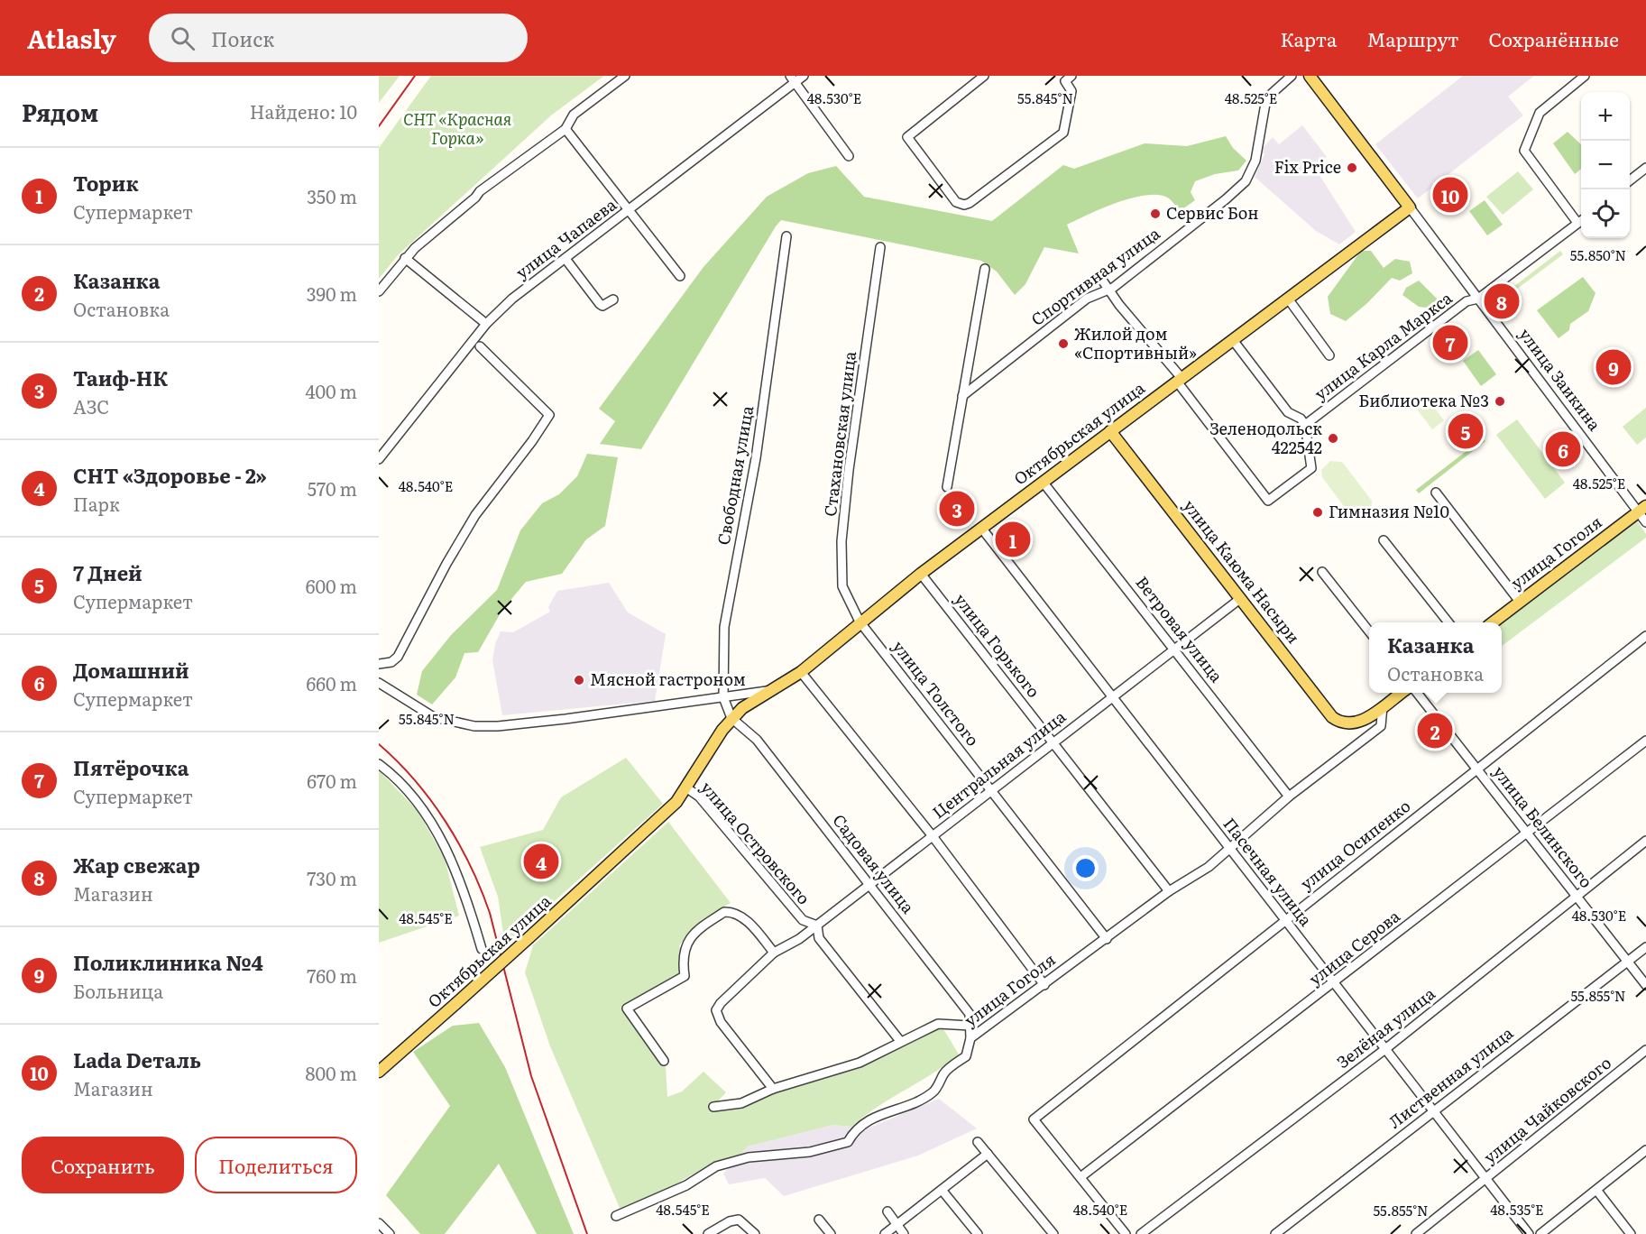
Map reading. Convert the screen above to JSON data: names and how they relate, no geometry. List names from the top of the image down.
{
  "streets": {
    "main road": [
      "улица Заикина",
      "Октябрьская улица",
      "улица Гоголя",
      "улица Каюма Насыри"
    ],
    "street": [
      "улица Чапаева",
      "Спортивная улица",
      "улица Карла Маркса",
      "Стахановская улица",
      "Свободная улица",
      "Ветровая улица",
      "улица Горького",
      "улица Толстого",
      "Центральная улица",
      "улица Белинского",
      "улица Островского",
      "улица Осипенко",
      "Садовая улица",
      "Пасечная улица",
      "улица Серова",
      "Зелёная улица",
      "Лиственная улица",
      "улица Чайковского"
    ]
  },
  "crossings": [
    ["улица Карла Маркса", "улица Заикина"],
    ["улица Заикина", "Октябрьская улица"],
    ["улица Заикина", "улица Гоголя"],
    ["Стахановская улица", "Октябрьская улица"],
    ["Стахановская улица", "улица Толстого"],
    ["Октябрьская улица", "Свободная улица"],
    ["Октябрьская улица", "улица Каюма Насыри"],
    ["Октябрьская улица", "Ветровая улица"],
    ["Октябрьская улица", "улица Горького"],
    ["Октябрьская улица", "улица Толстого"],
    ["Октябрьская улица", "улица Островского"],
    ["Октябрьская улица", "Садовая улица"],
    ["Октябрьская улица", "Пасечная улица"],
    ["Свободная улица", "Садовая улица"],
    ["улица Гоголя", "улица Каюма Насыри"],
    ["улица Гоголя", "Ветровая улица"],
    ["улица Гоголя", "улица Горького"],
    ["улица Гоголя", "улица Толстого"],
    ["улица Гоголя", "Садовая улица"],
    ["улица Гоголя", "Пасечная улица"],
    ["улица Каюма Насыри", "Центральная улица"],
    ["Ветровая улица", "Центральная улица"],
    ["улица Горького", "Центральная улица"],
    ["улица Толстого", "Центральная улица"],
    ["Центральная улица", "улица Островского"],
    ["Центральная улица", "Садовая улица"],
    ["Центральная улица", "Пасечная улица"],
    ["улица Белинского", "улица Осипенко"],
    ["улица Белинского", "улица Серова"],
    ["улица Белинского", "Зелёная улица"],
    ["улица Белинского", "Лиственная улица"],
    ["улица Осипенко", "Пасечная улица"],
    ["улица Осипенко", "улица Серова"],
    ["Пасечная улица", "улица Серова"],
    ["Пасечная улица", "Зелёная улица"],
    ["Пасечная улица", "Лиственная улица"],
    ["Пасечная улица", "улица Чайковского"]
  ],
  "parks": ["СНТ «Красная Горка»"],
  "places": [
    "Fix Price",
    "Сервис Бон",
    "Жилой дом «Спортивный»",
    "Библиотека №3",
    "Зеленодольск 422542",
    "Гимназия №10",
    "Мясной гастроном"
  ],
  "page": {
    "header": "Atlasly",
    "search": "Поиск",
    "nav": ["Карта", "Маршрут", "Сохранённые"],
    "heading": ["Рядом", "Найдено: 10"],
    "map_buttons": ["+", "−"],
    "list": [
      {
        "mark": "1",
        "name": "Торик",
        "note": "Супермаркет",
        "value": "350 m"
      },
      {
        "mark": "2",
        "name": "Казанка",
        "note": "Остановка",
        "value": "390 m"
      },
      {
        "mark": "3",
        "name": "Таиф-НК",
        "note": "АЗС",
        "value": "400 m"
      },
      {
        "mark": "4",
        "name": "СНТ «Здоровье - 2»",
        "note": "Парк",
        "value": "570 m"
      },
      {
        "mark": "5",
        "name": "7 Дней",
        "note": "Супермаркет",
        "value": "600 m"
      },
      {
        "mark": "6",
        "name": "Домашний",
        "note": "Супермаркет",
        "value": "660 m"
      },
      {
        "mark": "7",
        "name": "Пятёрочка",
        "note": "Супермаркет",
        "value": "670 m"
      },
      {
        "mark": "8",
        "name": "Жар свежар",
        "note": "Магазин",
        "value": "730 m"
      },
      {
        "mark": "9",
        "name": "Поликлиника №4",
        "note": "Больница",
        "value": "760 m"
      },
      {
        "mark": "10",
        "name": "Lada Dеталь",
        "note": "Магазин",
        "value": "800 m"
      }
    ],
    "pins": [
      "10",
      "8",
      "7",
      "9",
      "5",
      "6",
      "3",
      "1",
      "2",
      "4"
    ],
    "popup": ["Казанка", "Остановка"],
    "buttons": ["Сохранить", "Поделиться"]
  },
  "coordinates": [
    "55.845°N",
    "48.530°E",
    "48.525°E",
    "55.850°N",
    "48.540°E",
    "48.545°E",
    "55.855°N",
    "48.535°E"
  ]
}
